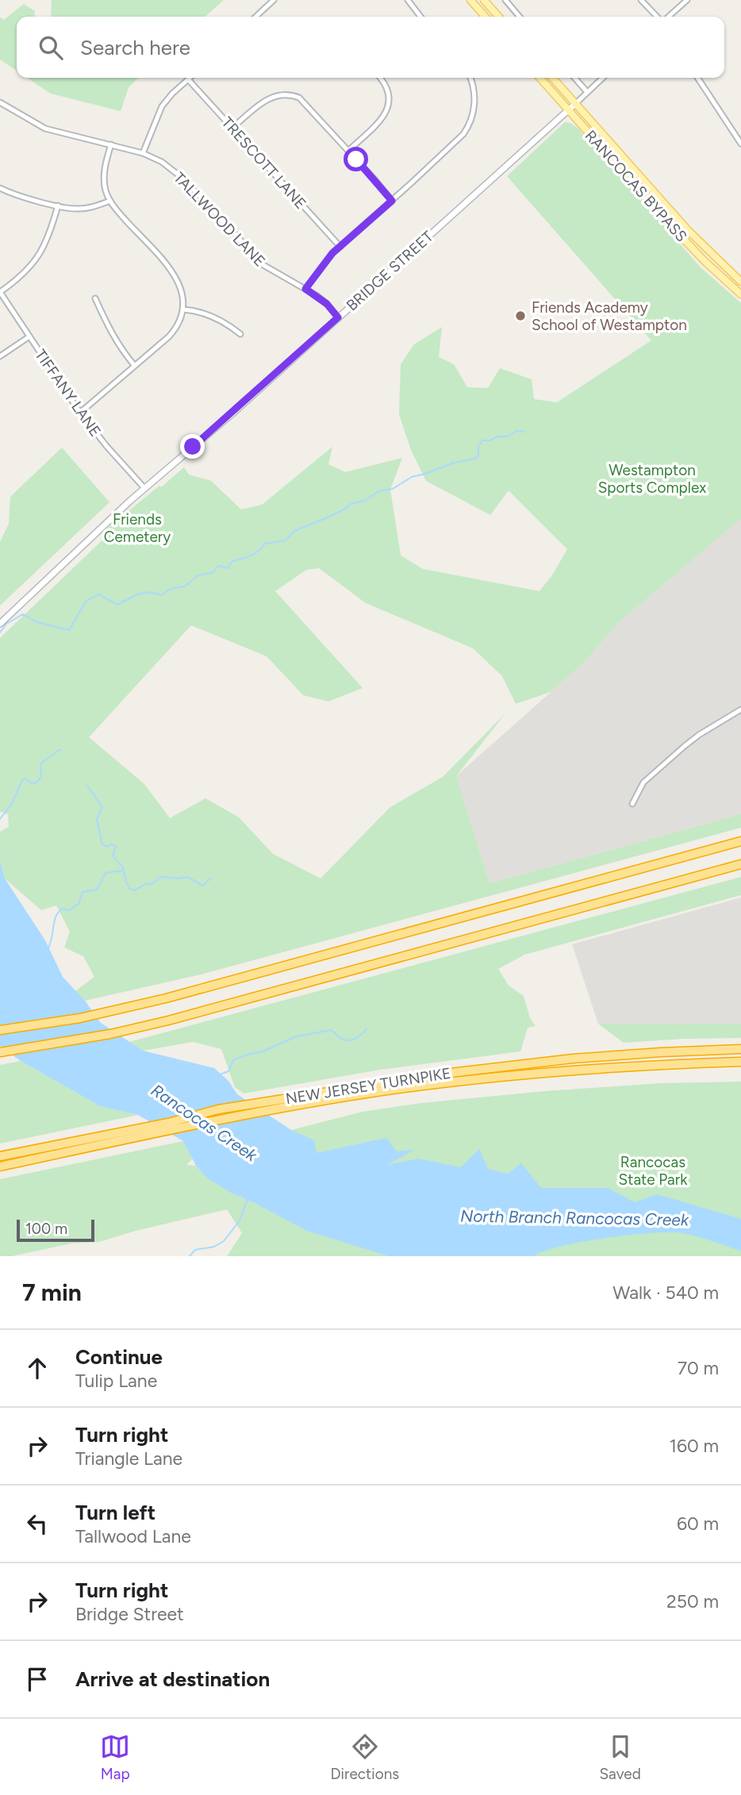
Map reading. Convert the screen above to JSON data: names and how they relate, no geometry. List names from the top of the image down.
{
  "streets": {
    "highway": ["NEW JERSEY TURNPIKE"],
    "main road": ["RANCOCAS BYPASS", "BRIDGE STREET"],
    "street": ["TRESCOTT LANE", "TALLWOOD LANE", "TIFFANY LANE"]
  },
  "crossings": [
    ["RANCOCAS BYPASS", "BRIDGE STREET"],
    ["TALLWOOD LANE", "BRIDGE STREET"],
    ["BRIDGE STREET", "TIFFANY LANE"]
  ],
  "water": ["Rancocas Creek", "North Branch Rancocas Creek"],
  "parks": ["Westampton Sports Complex", "Friends Cemetery", "Rancocas State Park"],
  "places": ["Friends Academy School of Westampton"],
  "scale_bar": "100 m",
  "page": {
    "search": "Search here",
    "scale": "100 m",
    "heading": ["7 min", "Walk · 540 m"],
    "list": [
      ["Continue", "Tulip Lane", "70 m"],
      ["Turn right", "Triangle Lane", "160 m"],
      ["Turn left", "Tallwood Lane", "60 m"],
      ["Turn right", "Bridge Street", "250 m"],
      "Arrive at destination"
    ],
    "nav": ["Map", "Directions", "Saved"]
  }
}
